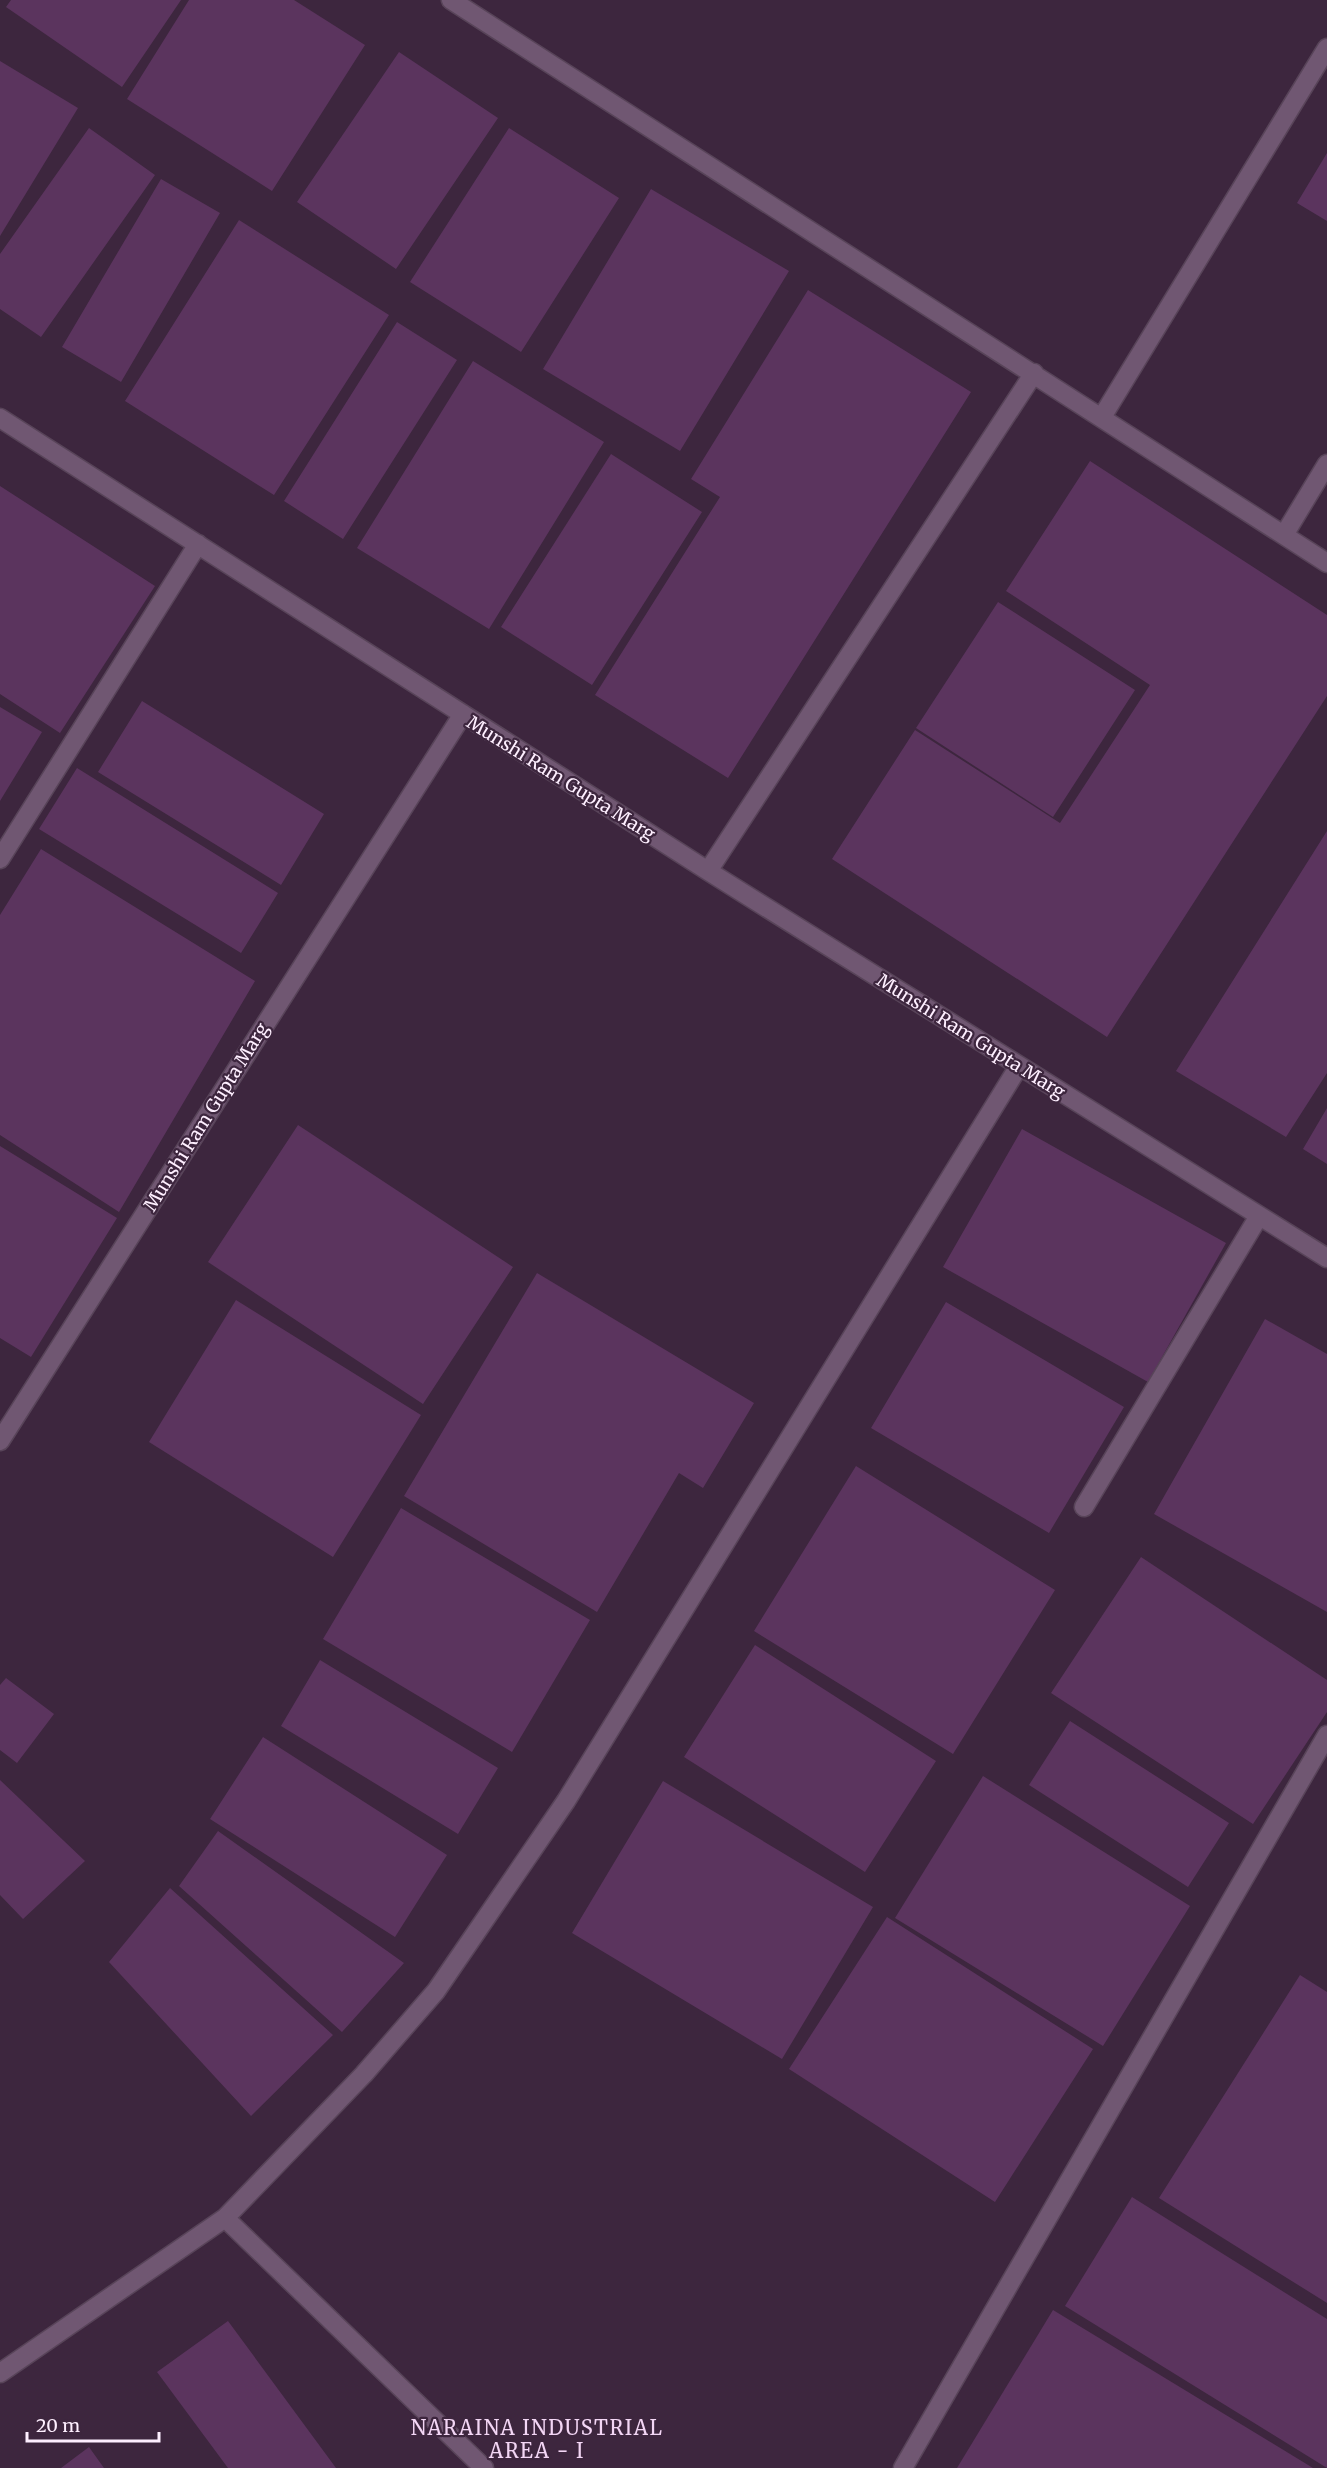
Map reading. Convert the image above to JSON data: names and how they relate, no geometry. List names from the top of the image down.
{
  "streets": {
    "lane": ["Munshi Ram Gupta Marg"]
  },
  "districts": ["NARAINA INDUSTRIAL AREA - I"],
  "scale_bar": "20 m"
}
